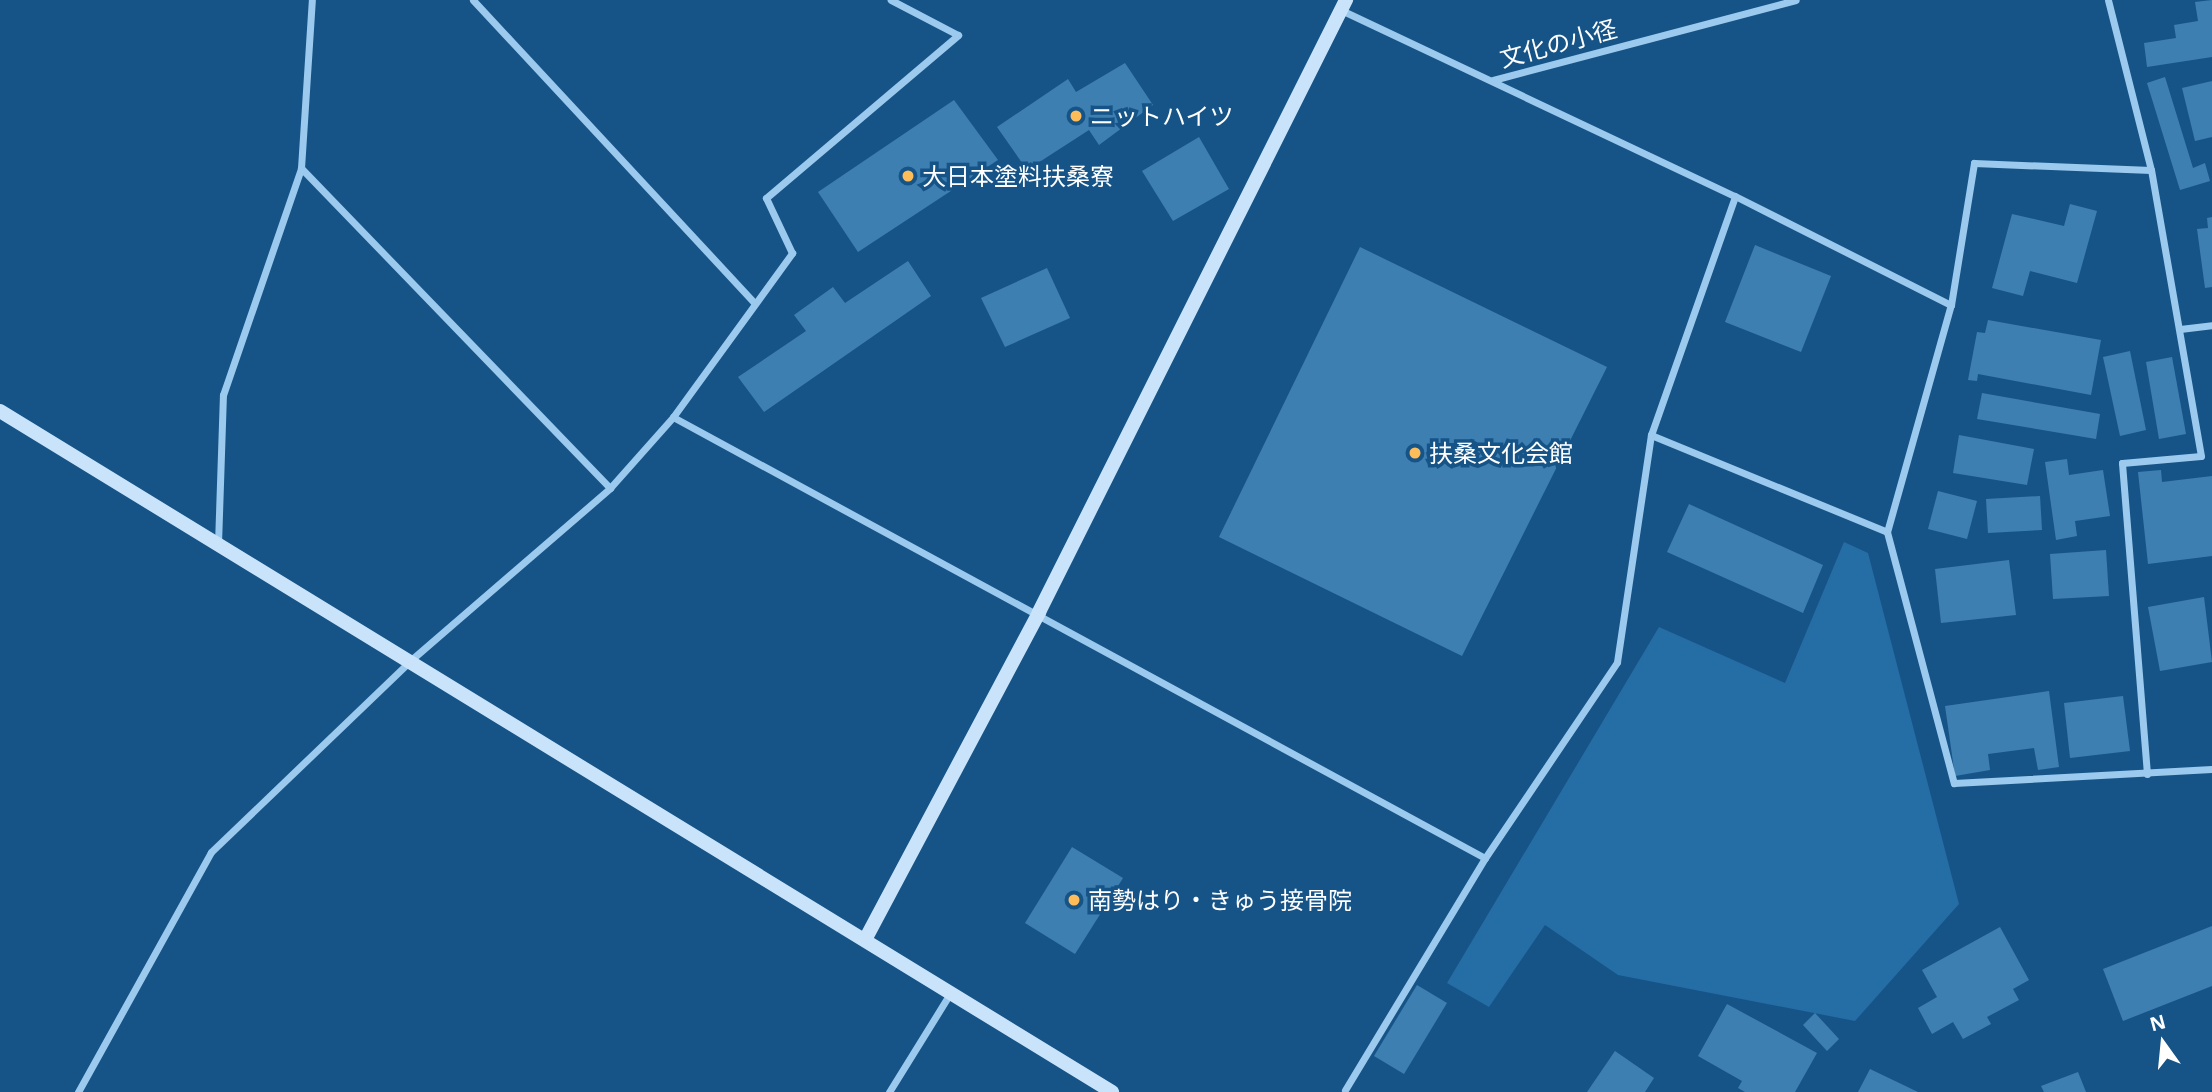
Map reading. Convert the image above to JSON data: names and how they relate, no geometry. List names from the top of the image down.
{
  "streets": {
    "street": ["文化の小径"]
  },
  "places": [
    "ニットハイツ",
    "大日本塗料扶桑寮",
    "扶桑文化会館",
    "南勢はり・きゅう接骨院"
  ],
  "north": "top"
}
